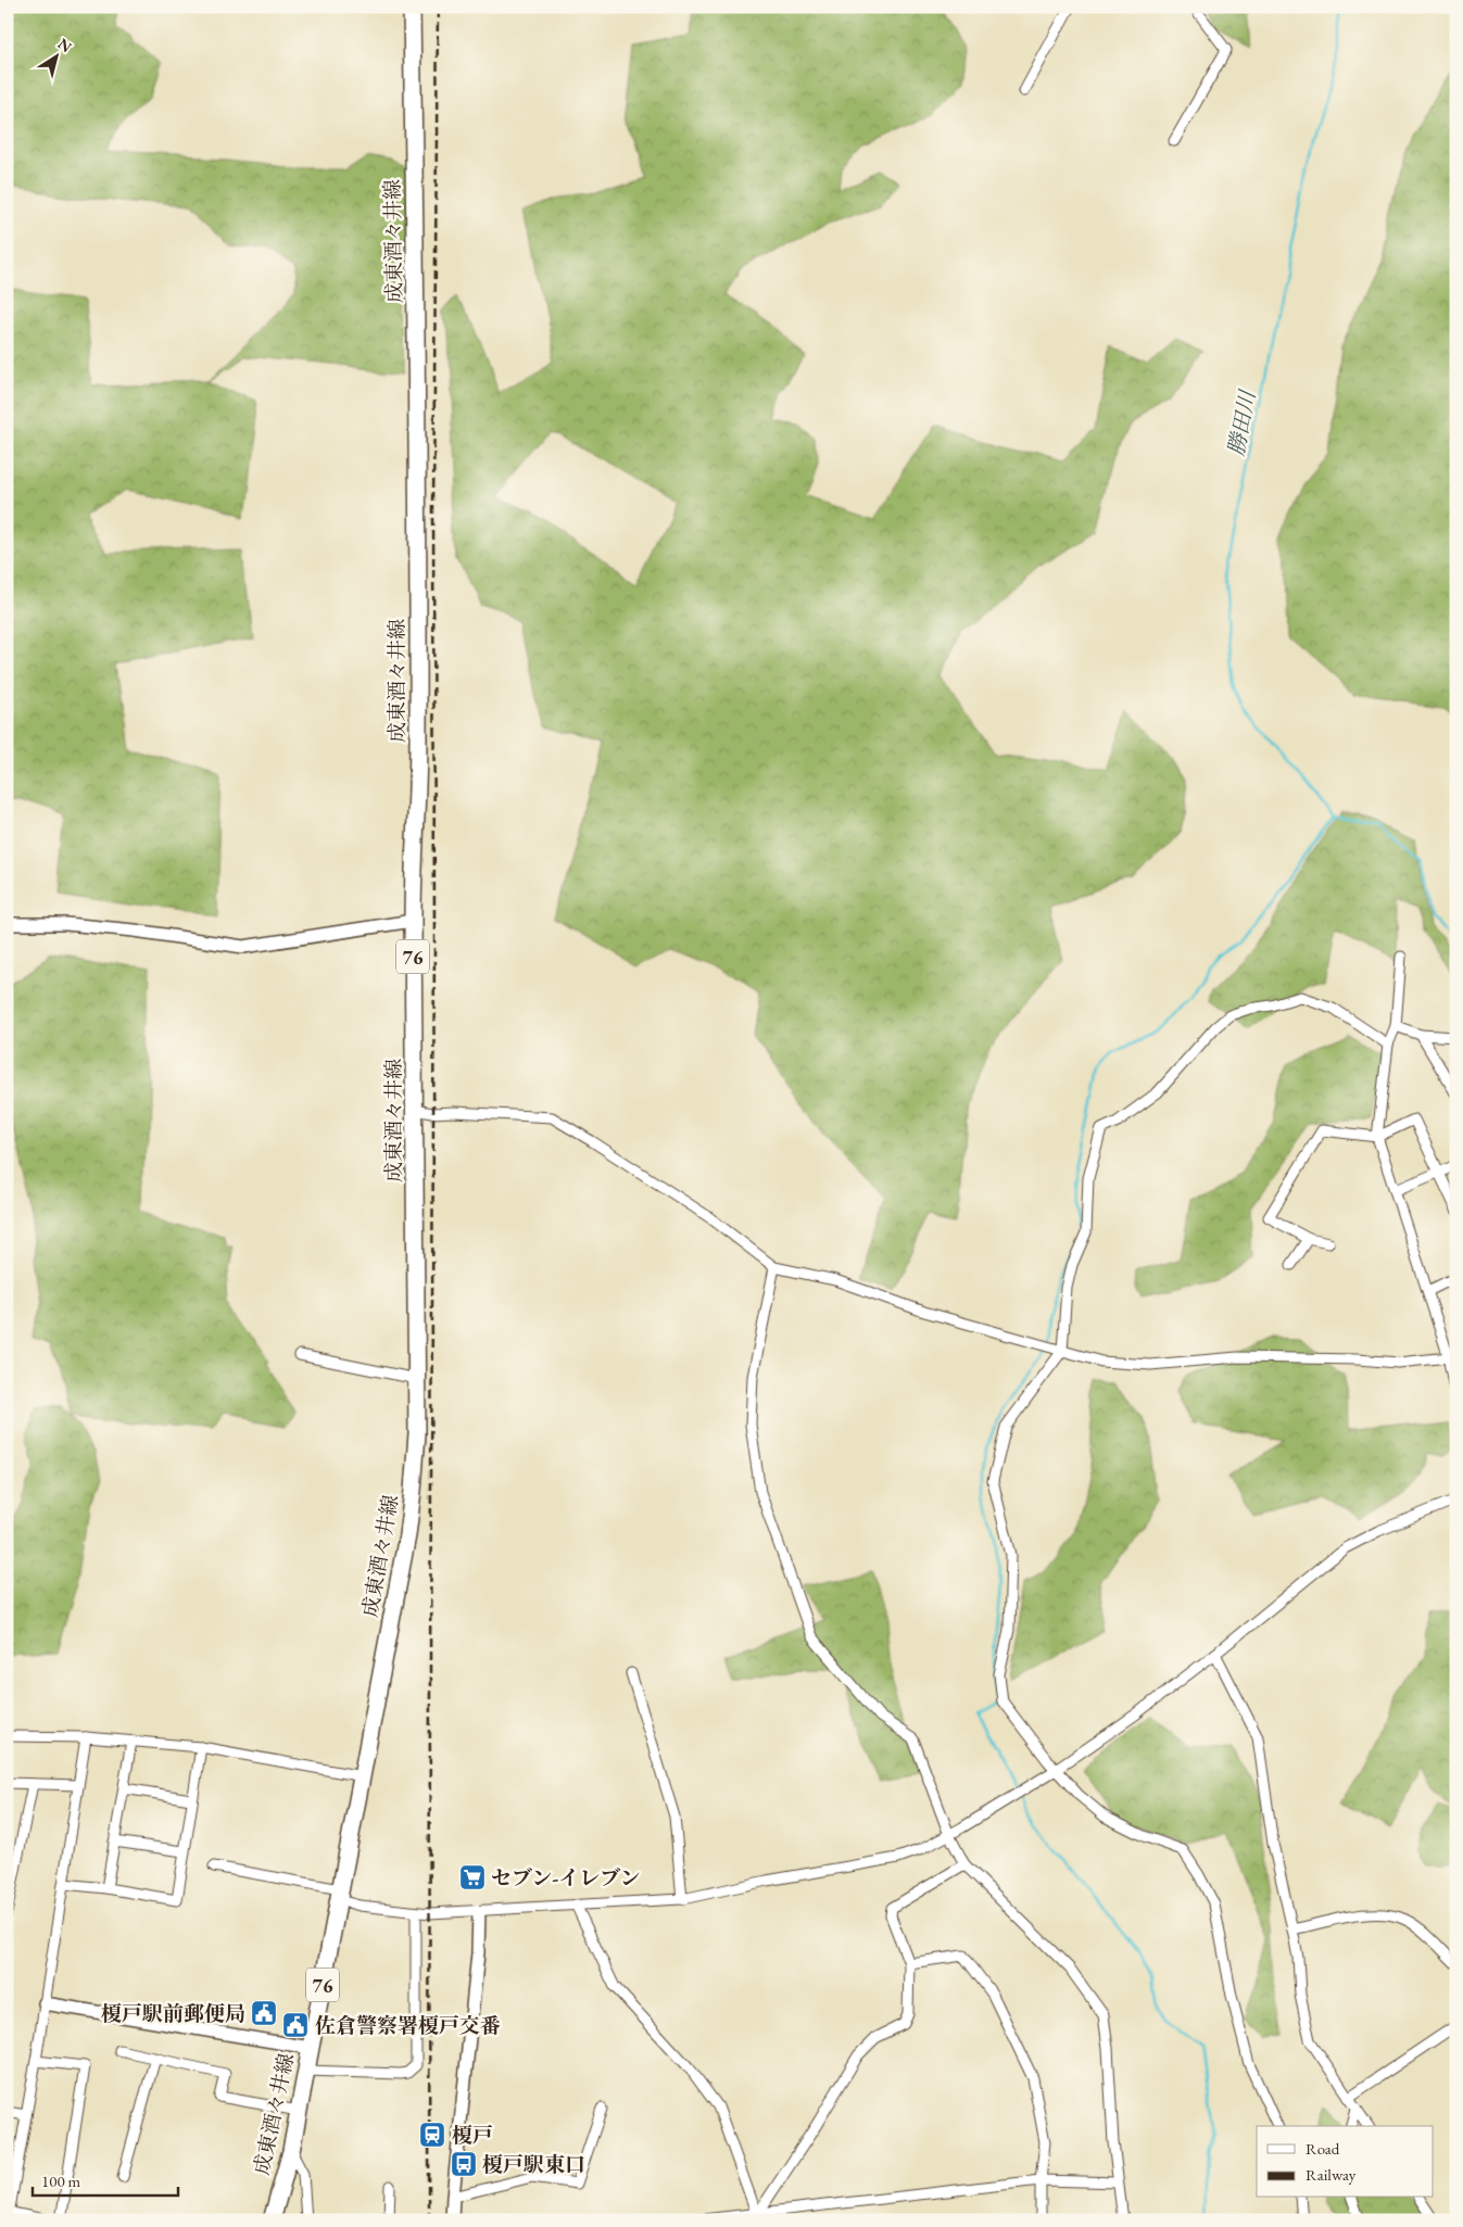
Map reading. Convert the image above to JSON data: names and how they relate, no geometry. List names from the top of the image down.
{
  "streets": {
    "main road": ["成東酒々井線", "76"]
  },
  "water": ["勝田川"],
  "places": {
    "supermarket": ["セブン-イレブン"],
    "public building": ["榎戸駅前郵便局", "佐倉警察署榎戸交番"],
    "station": ["榎戸"],
    "bus stop": ["榎戸駅東口"]
  },
  "legend": ["Road", "Railway"],
  "scale_bar": "100 m",
  "north": "top right"
}
